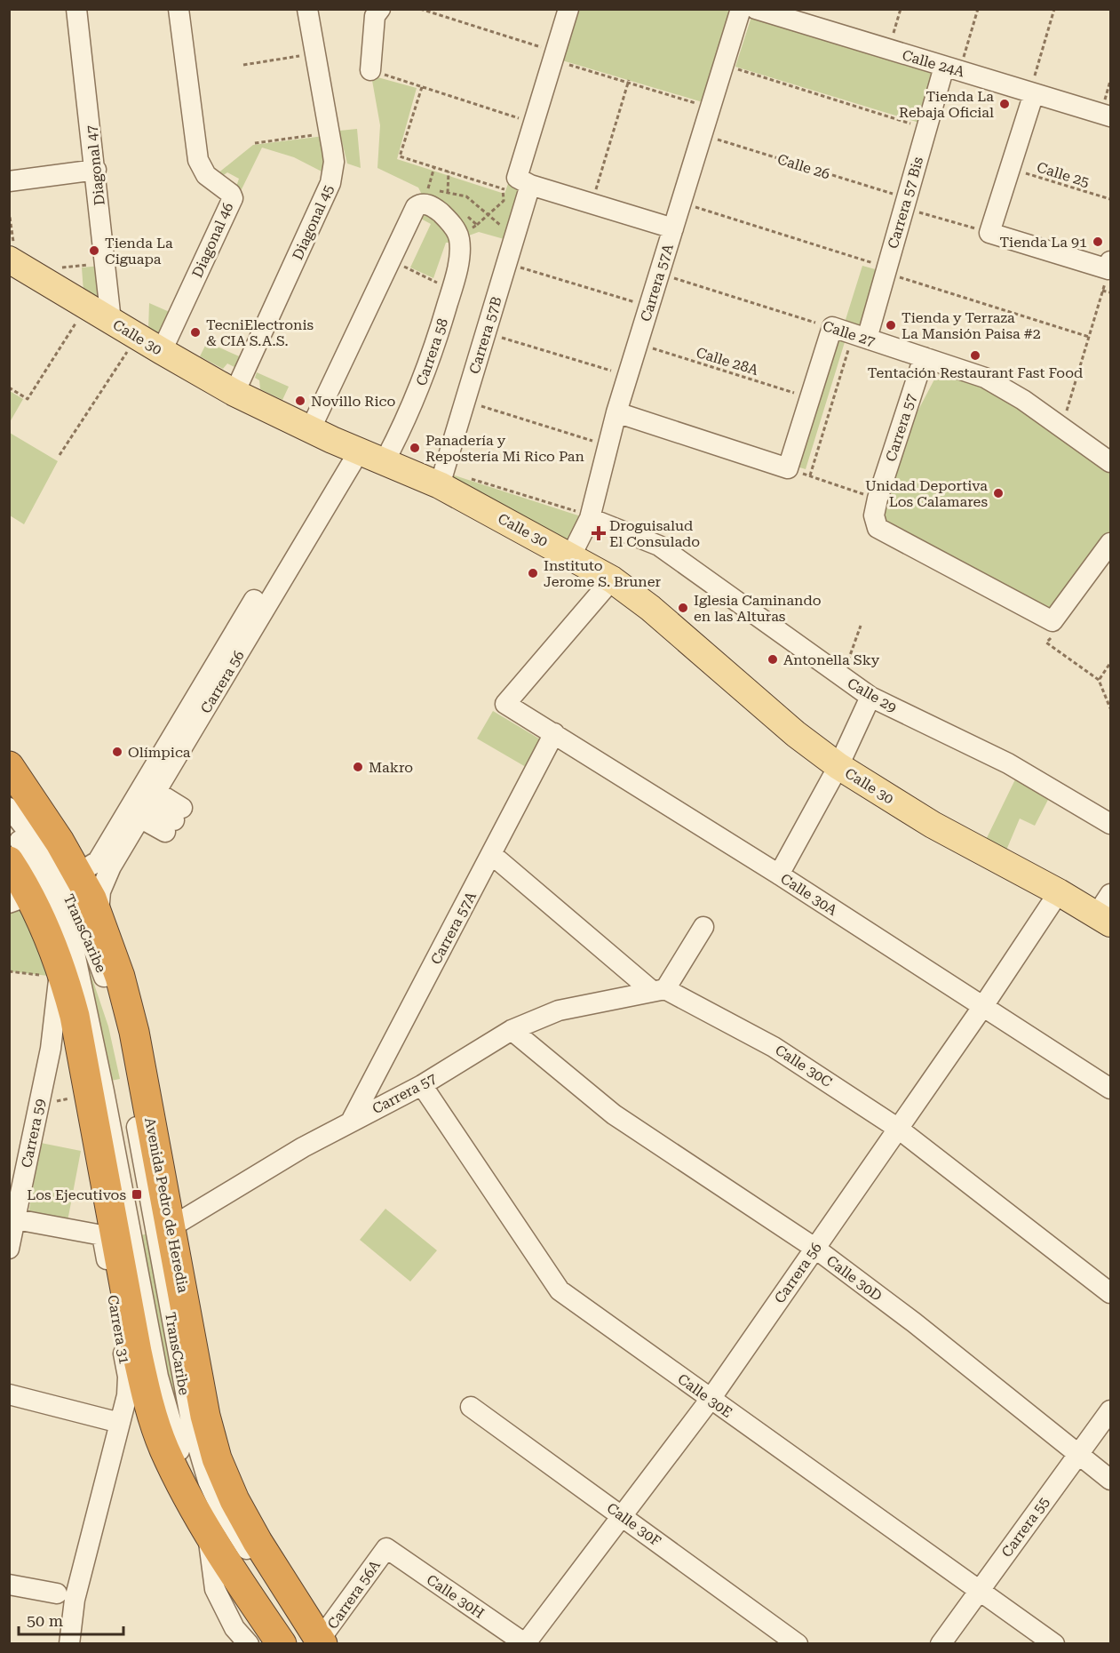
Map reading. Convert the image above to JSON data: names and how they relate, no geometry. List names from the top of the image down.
{
  "streets": {
    "highway": ["Avenida Pedro de Heredia"],
    "main road": ["Calle 30"],
    "street": [
      "Calle 24A",
      "Diagonal 47",
      "Carrera 57 Bis",
      "Diagonal 45",
      "Diagonal 46",
      "Carrera 57A",
      "Calle 27",
      "Carrera 57B",
      "Carrera 58",
      "Carrera 57",
      "Carrera 56",
      "Calle 29",
      "Calle 30A",
      "TransCaribe",
      "Calle 30C",
      "Carrera 59",
      "Calle 30D",
      "Carrera 31",
      "Calle 30E",
      "Calle 30F",
      "Carrera 55",
      "Carrera 56A",
      "Calle 30H"
    ],
    "path": ["Calle 26", "Calle 25", "Calle 28A"]
  },
  "crossings": [
    ["Calle 24A", "Carrera 57 Bis"],
    ["Diagonal 47", "Calle 30"],
    ["Calle 26", "Carrera 57 Bis"],
    ["Calle 26", "Carrera 57A"],
    ["Carrera 57 Bis", "Calle 27"],
    ["Diagonal 45", "Calle 30"],
    ["Diagonal 46", "Calle 30"],
    ["Carrera 57A", "Calle 27"],
    ["Carrera 57A", "Calle 30"],
    ["Carrera 57A", "Calle 28A"],
    ["Carrera 57A", "Carrera 57"],
    ["Carrera 57A", "Calle 29"],
    ["Carrera 57A", "Calle 30A"],
    ["Carrera 57A", "Calle 30C"],
    ["Calle 27", "Carrera 57"],
    ["Carrera 57B", "Calle 30"],
    ["Calle 30", "Carrera 58"],
    ["Calle 30", "Carrera 56"],
    ["Calle 30", "Calle 30A"],
    ["Carrera 57", "Calle 30C"],
    ["Carrera 57", "Avenida Pedro de Heredia"],
    ["Carrera 57", "Calle 30D"],
    ["Carrera 57", "Calle 30E"],
    ["Carrera 56", "Calle 30A"],
    ["Carrera 56", "Calle 30C"],
    ["Carrera 56", "Avenida Pedro de Heredia"],
    ["Carrera 56", "Calle 30D"],
    ["Carrera 56", "Calle 30E"],
    ["Carrera 56", "Calle 30F"],
    ["Carrera 56", "Calle 30H"],
    ["TransCaribe", "Avenida Pedro de Heredia"],
    ["TransCaribe", "Carrera 56A"],
    ["Carrera 59", "Carrera 31"],
    ["Avenida Pedro de Heredia", "Carrera 56A"],
    ["Calle 30D", "Carrera 55"],
    ["Calle 30E", "Carrera 55"],
    ["Carrera 56A", "Calle 30H"]
  ],
  "places": {
    "other": [
      "Tienda La Rebaja Oficial",
      "Tienda La 91",
      "Tienda La Ciguapa",
      "Tienda y Terraza La Mansión Paisa #2",
      "TecniElectronis & CIA S.A.S.",
      "Tentación Restaurant Fast Food",
      "Novillo Rico",
      "Panadería y Repostería Mi Rico Pan",
      "Unidad Deportiva Los Calamares",
      "Instituto Jerome S. Bruner",
      "Iglesia Caminando en las Alturas",
      "Antonella Sky",
      "Olímpica",
      "Makro"
    ],
    "health": ["Droguisalud El Consulado"],
    "transit": ["Los Ejecutivos"]
  },
  "scale_bar": "50 m"
}
